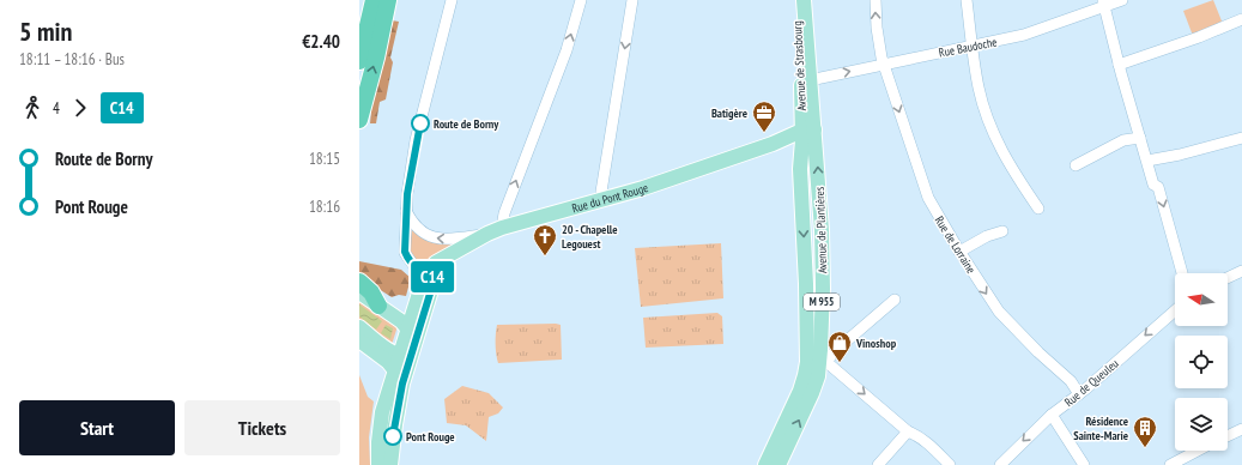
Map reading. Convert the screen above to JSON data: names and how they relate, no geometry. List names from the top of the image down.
{
  "streets": {
    "main road": [
      "Avenue de Strasbourg",
      "Rue du Pont Rouge",
      "Avenue de Plantières",
      "M 955"
    ],
    "street": ["Rue Baudoche", "Rue de Lorraine", "Rue de Queuleu"]
  },
  "crossings": [
    ["Rue Baudoche", "Avenue de Strasbourg"],
    ["Rue Baudoche", "Rue de Lorraine"],
    ["Avenue de Strasbourg", "Rue du Pont Rouge"],
    ["Avenue de Strasbourg", "Avenue de Plantières"],
    ["Rue du Pont Rouge", "Avenue de Plantières"],
    ["Rue de Lorraine", "Rue de Queuleu"]
  ],
  "one_way": ["Rue de Queuleu"],
  "places": {
    "other": ["Route de Borny", "Pont Rouge"],
    "office": ["Batigère"],
    "church": ["20 - Chapelle Legouest"],
    "shop": ["Vinoshop"],
    "building": ["Résidence Sainte-Marie"]
  },
  "lines": ["bus line C14"],
  "north": "left",
  "page": {
    "heading": ["5 min", "18:11 – 18:16 · Bus", "€2.40"],
    "on_map": "C14",
    "legs": ["4", "C14"],
    "list": [
      {
        "name": "Route de Borny",
        "value": "18:15"
      },
      {
        "name": "Pont Rouge",
        "value": "18:16"
      }
    ],
    "buttons": ["Start", "Tickets"]
  }
}
